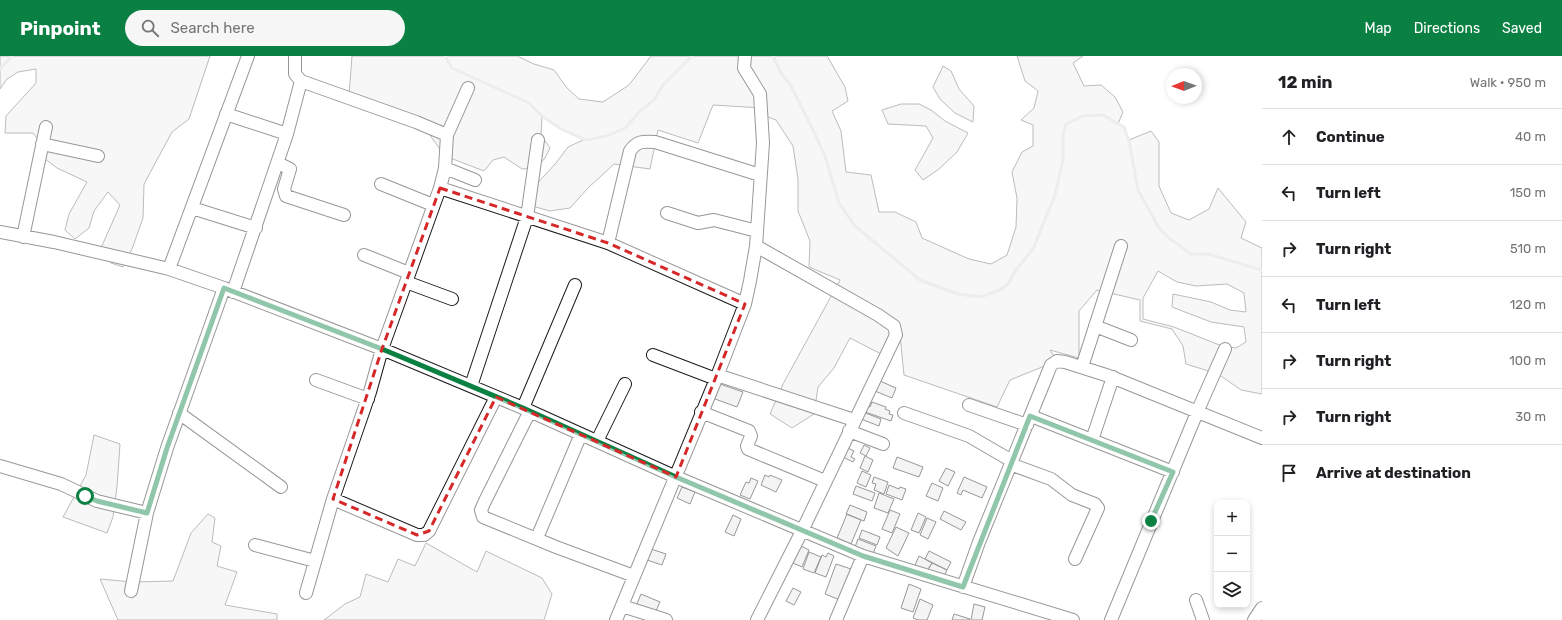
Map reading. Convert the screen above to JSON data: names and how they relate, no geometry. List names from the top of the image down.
{
  "north": "left",
  "page": {
    "header": "Pinpoint",
    "search": "Search here",
    "nav": ["Map", "Directions", "Saved"],
    "heading": ["12 min", "Walk · 950 m"],
    "list": [
      ["Continue", "40 m"],
      ["Turn left", "150 m"],
      ["Turn right", "510 m"],
      ["Turn left", "120 m"],
      ["Turn right", "100 m"],
      ["Turn right", "30 m"],
      "Arrive at destination"
    ],
    "map_buttons": ["+", "−"]
  }
}
